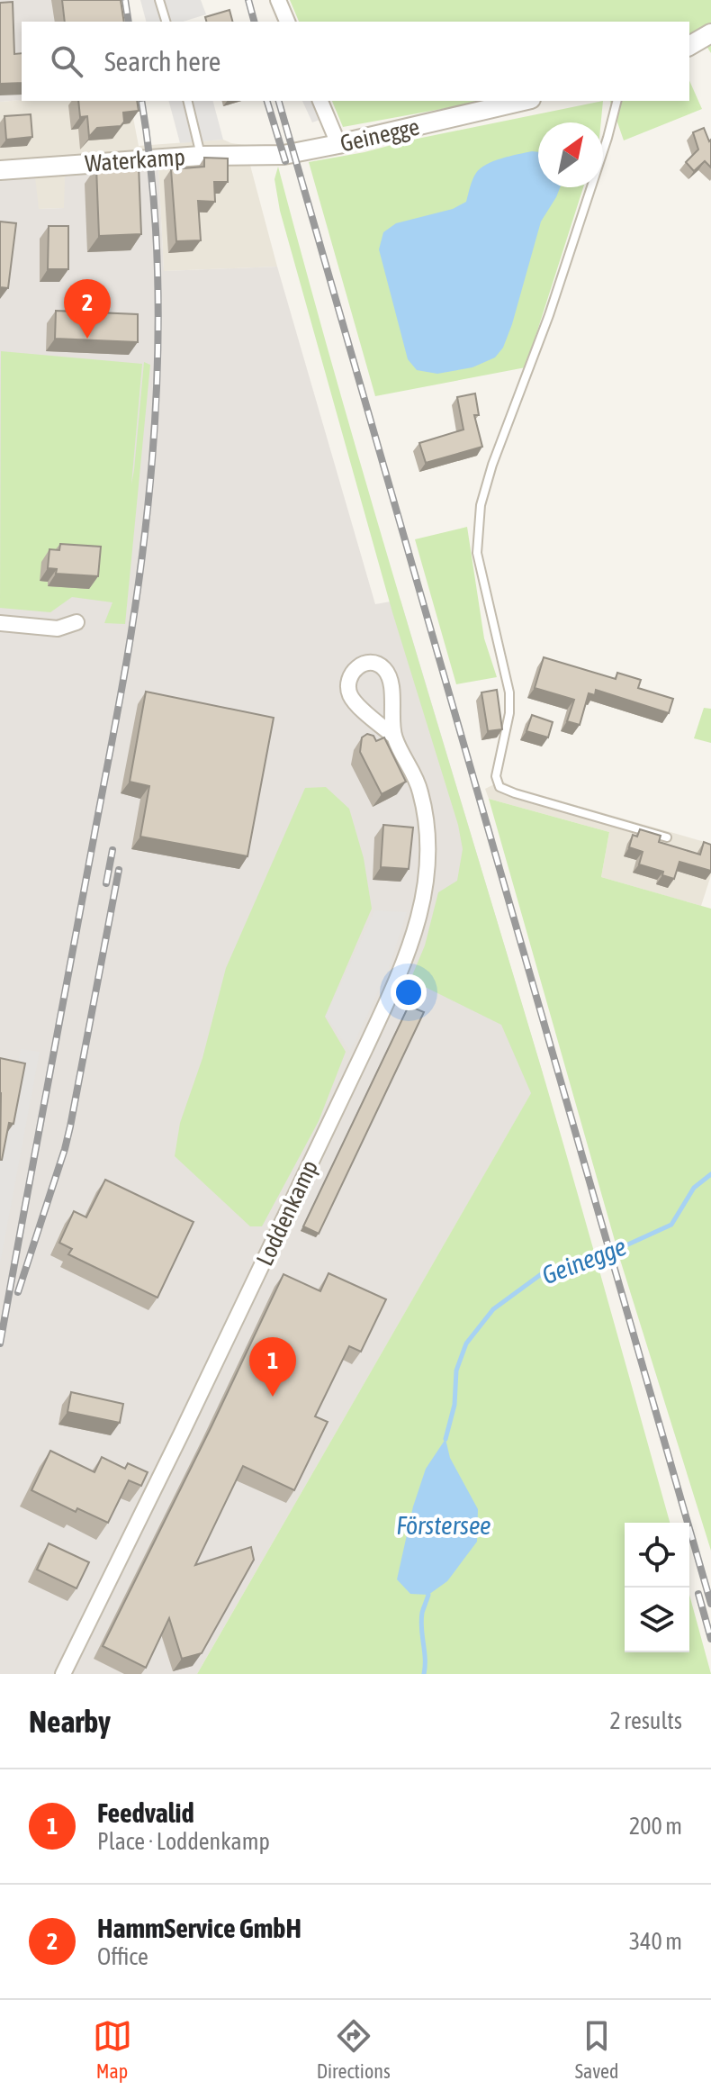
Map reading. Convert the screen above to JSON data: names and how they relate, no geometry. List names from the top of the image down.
{
  "streets": {
    "street": ["Geinegge", "Waterkamp", "Loddenkamp"]
  },
  "crossings": [
    ["Geinegge", "Waterkamp"]
  ],
  "water": ["Geinegge", "Förstersee"],
  "north": "top right",
  "page": {
    "search": "Search here",
    "pins": ["2", "1"],
    "heading": ["Nearby", "2 results"],
    "list": [
      {
        "mark": "1",
        "name": "Feedvalid",
        "note": "Place · Loddenkamp",
        "value": "200 m"
      },
      {
        "mark": "2",
        "name": "HammService GmbH",
        "note": "Office",
        "value": "340 m"
      }
    ],
    "nav": ["Map", "Directions", "Saved"]
  }
}
